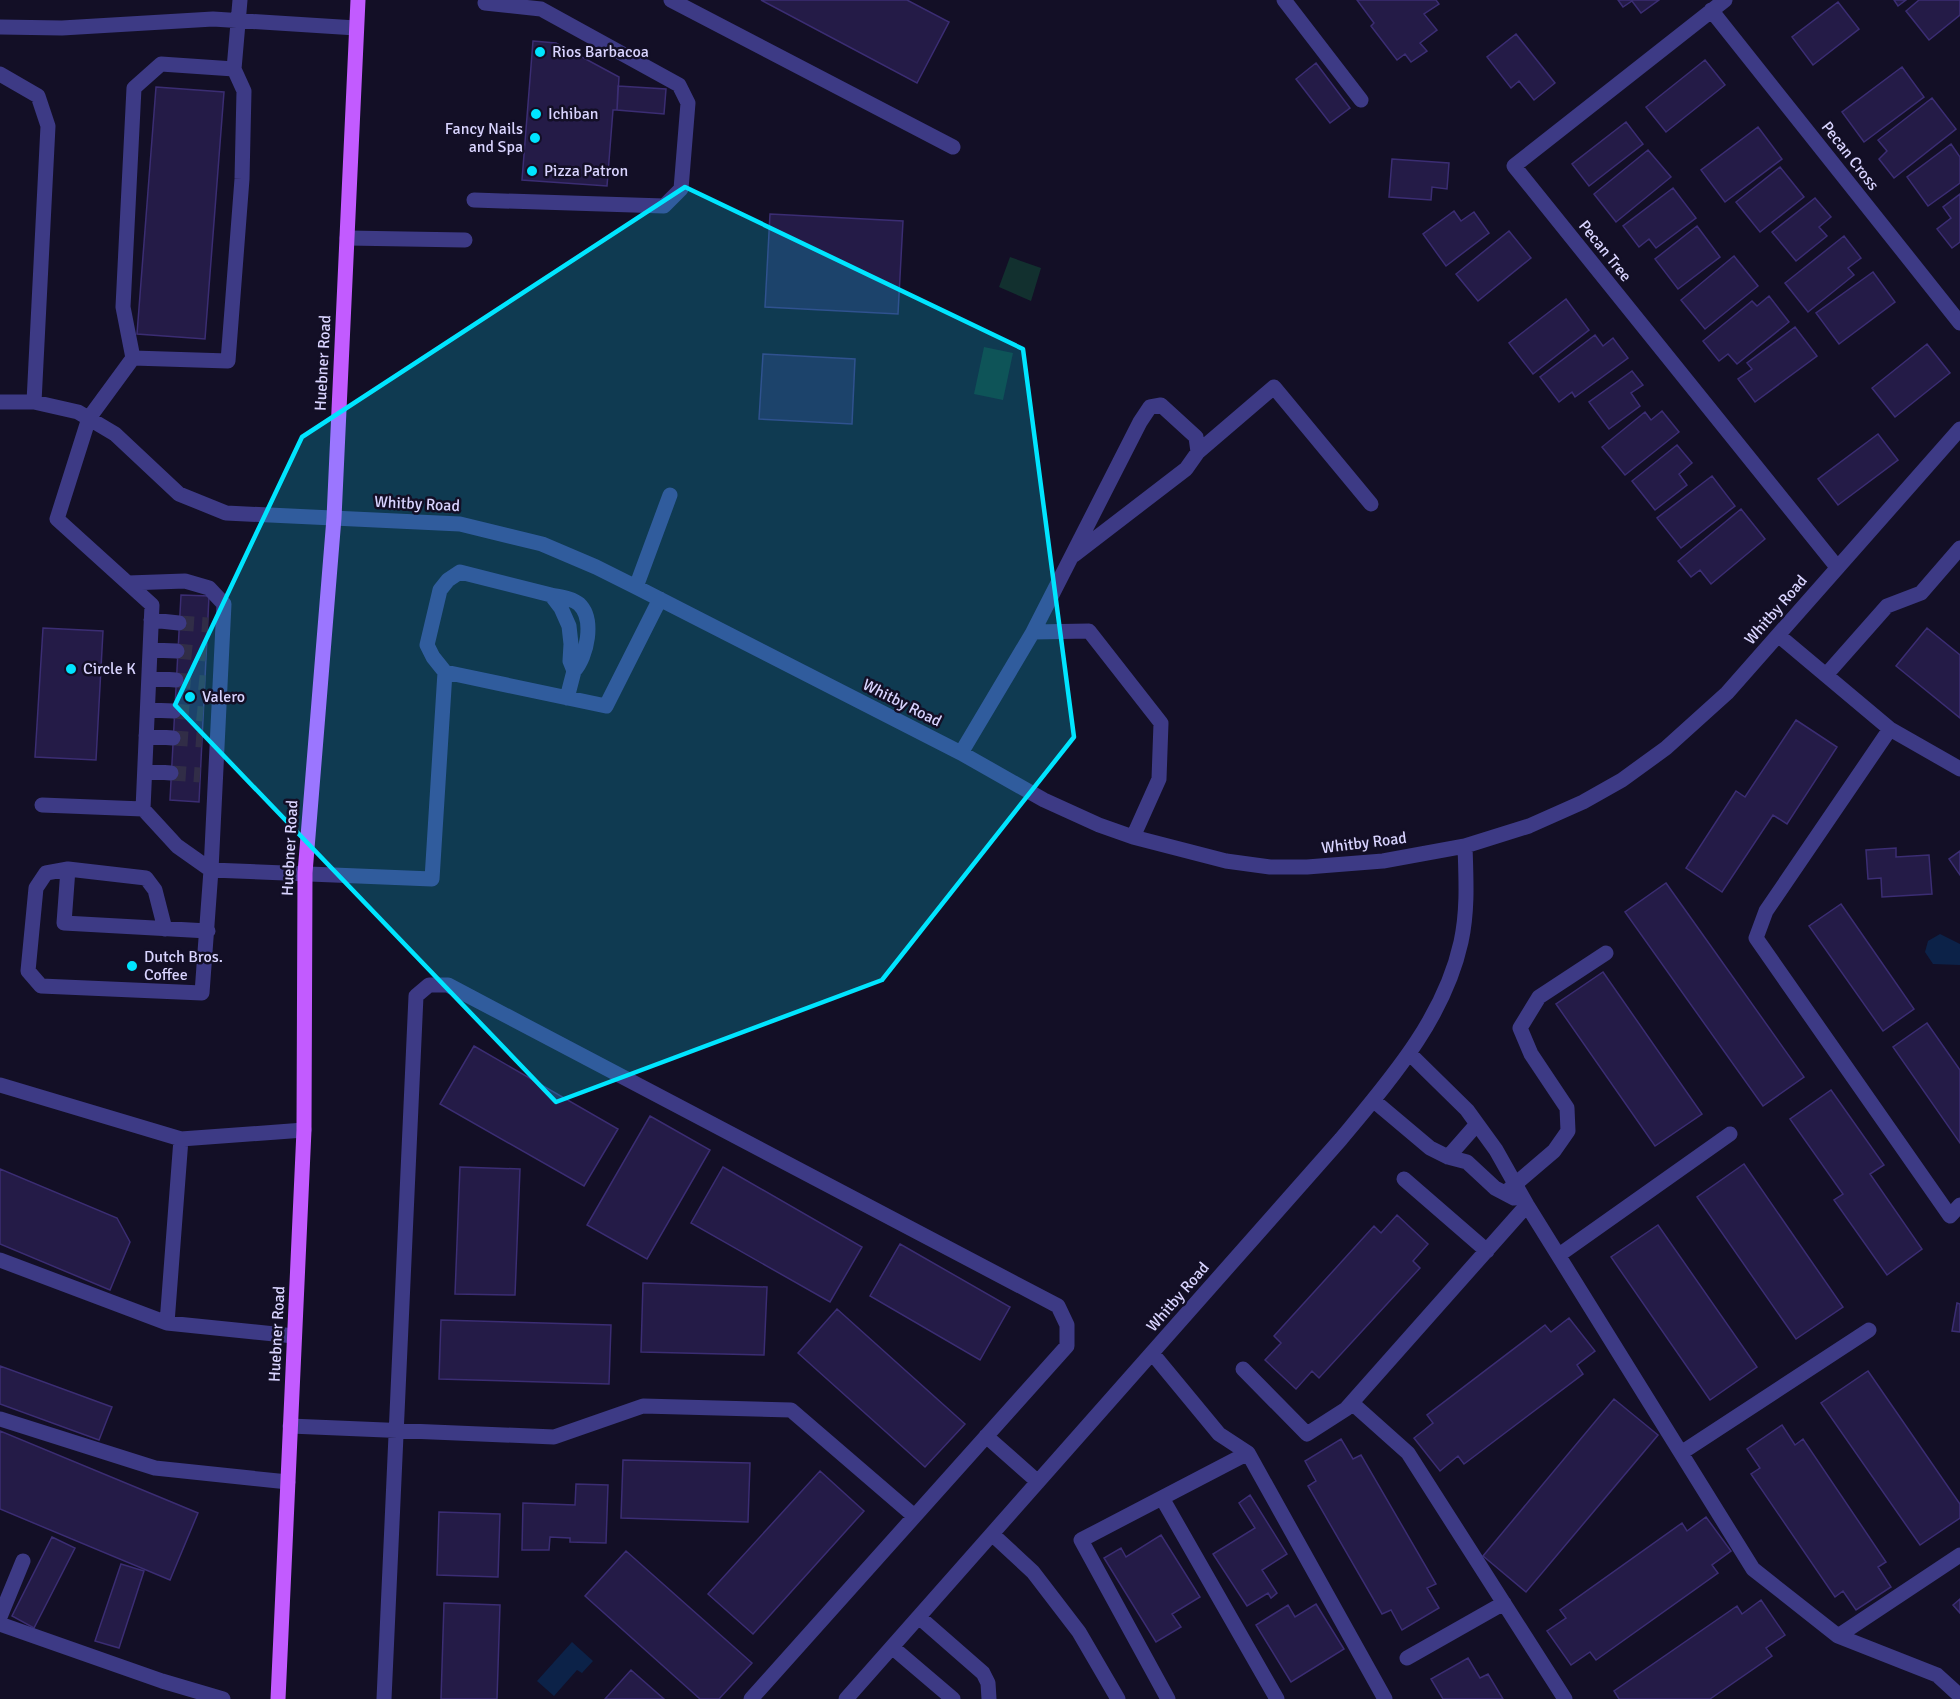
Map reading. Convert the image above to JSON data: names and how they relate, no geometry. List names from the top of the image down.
{
  "streets": {
    "main road": ["Huebner Road"],
    "street": ["Pecan Cross", "Pecan Tree", "Whitby Road"]
  },
  "crossings": [
    ["Pecan Cross", "Pecan Tree"],
    ["Pecan Tree", "Whitby Road"],
    ["Huebner Road", "Whitby Road"]
  ],
  "places": [
    "Rios Barbacoa",
    "Ichiban",
    "Fancy Nails and Spa",
    "Pizza Patron",
    "Circle K",
    "Valero",
    "Dutch Bros. Coffee"
  ]
}
